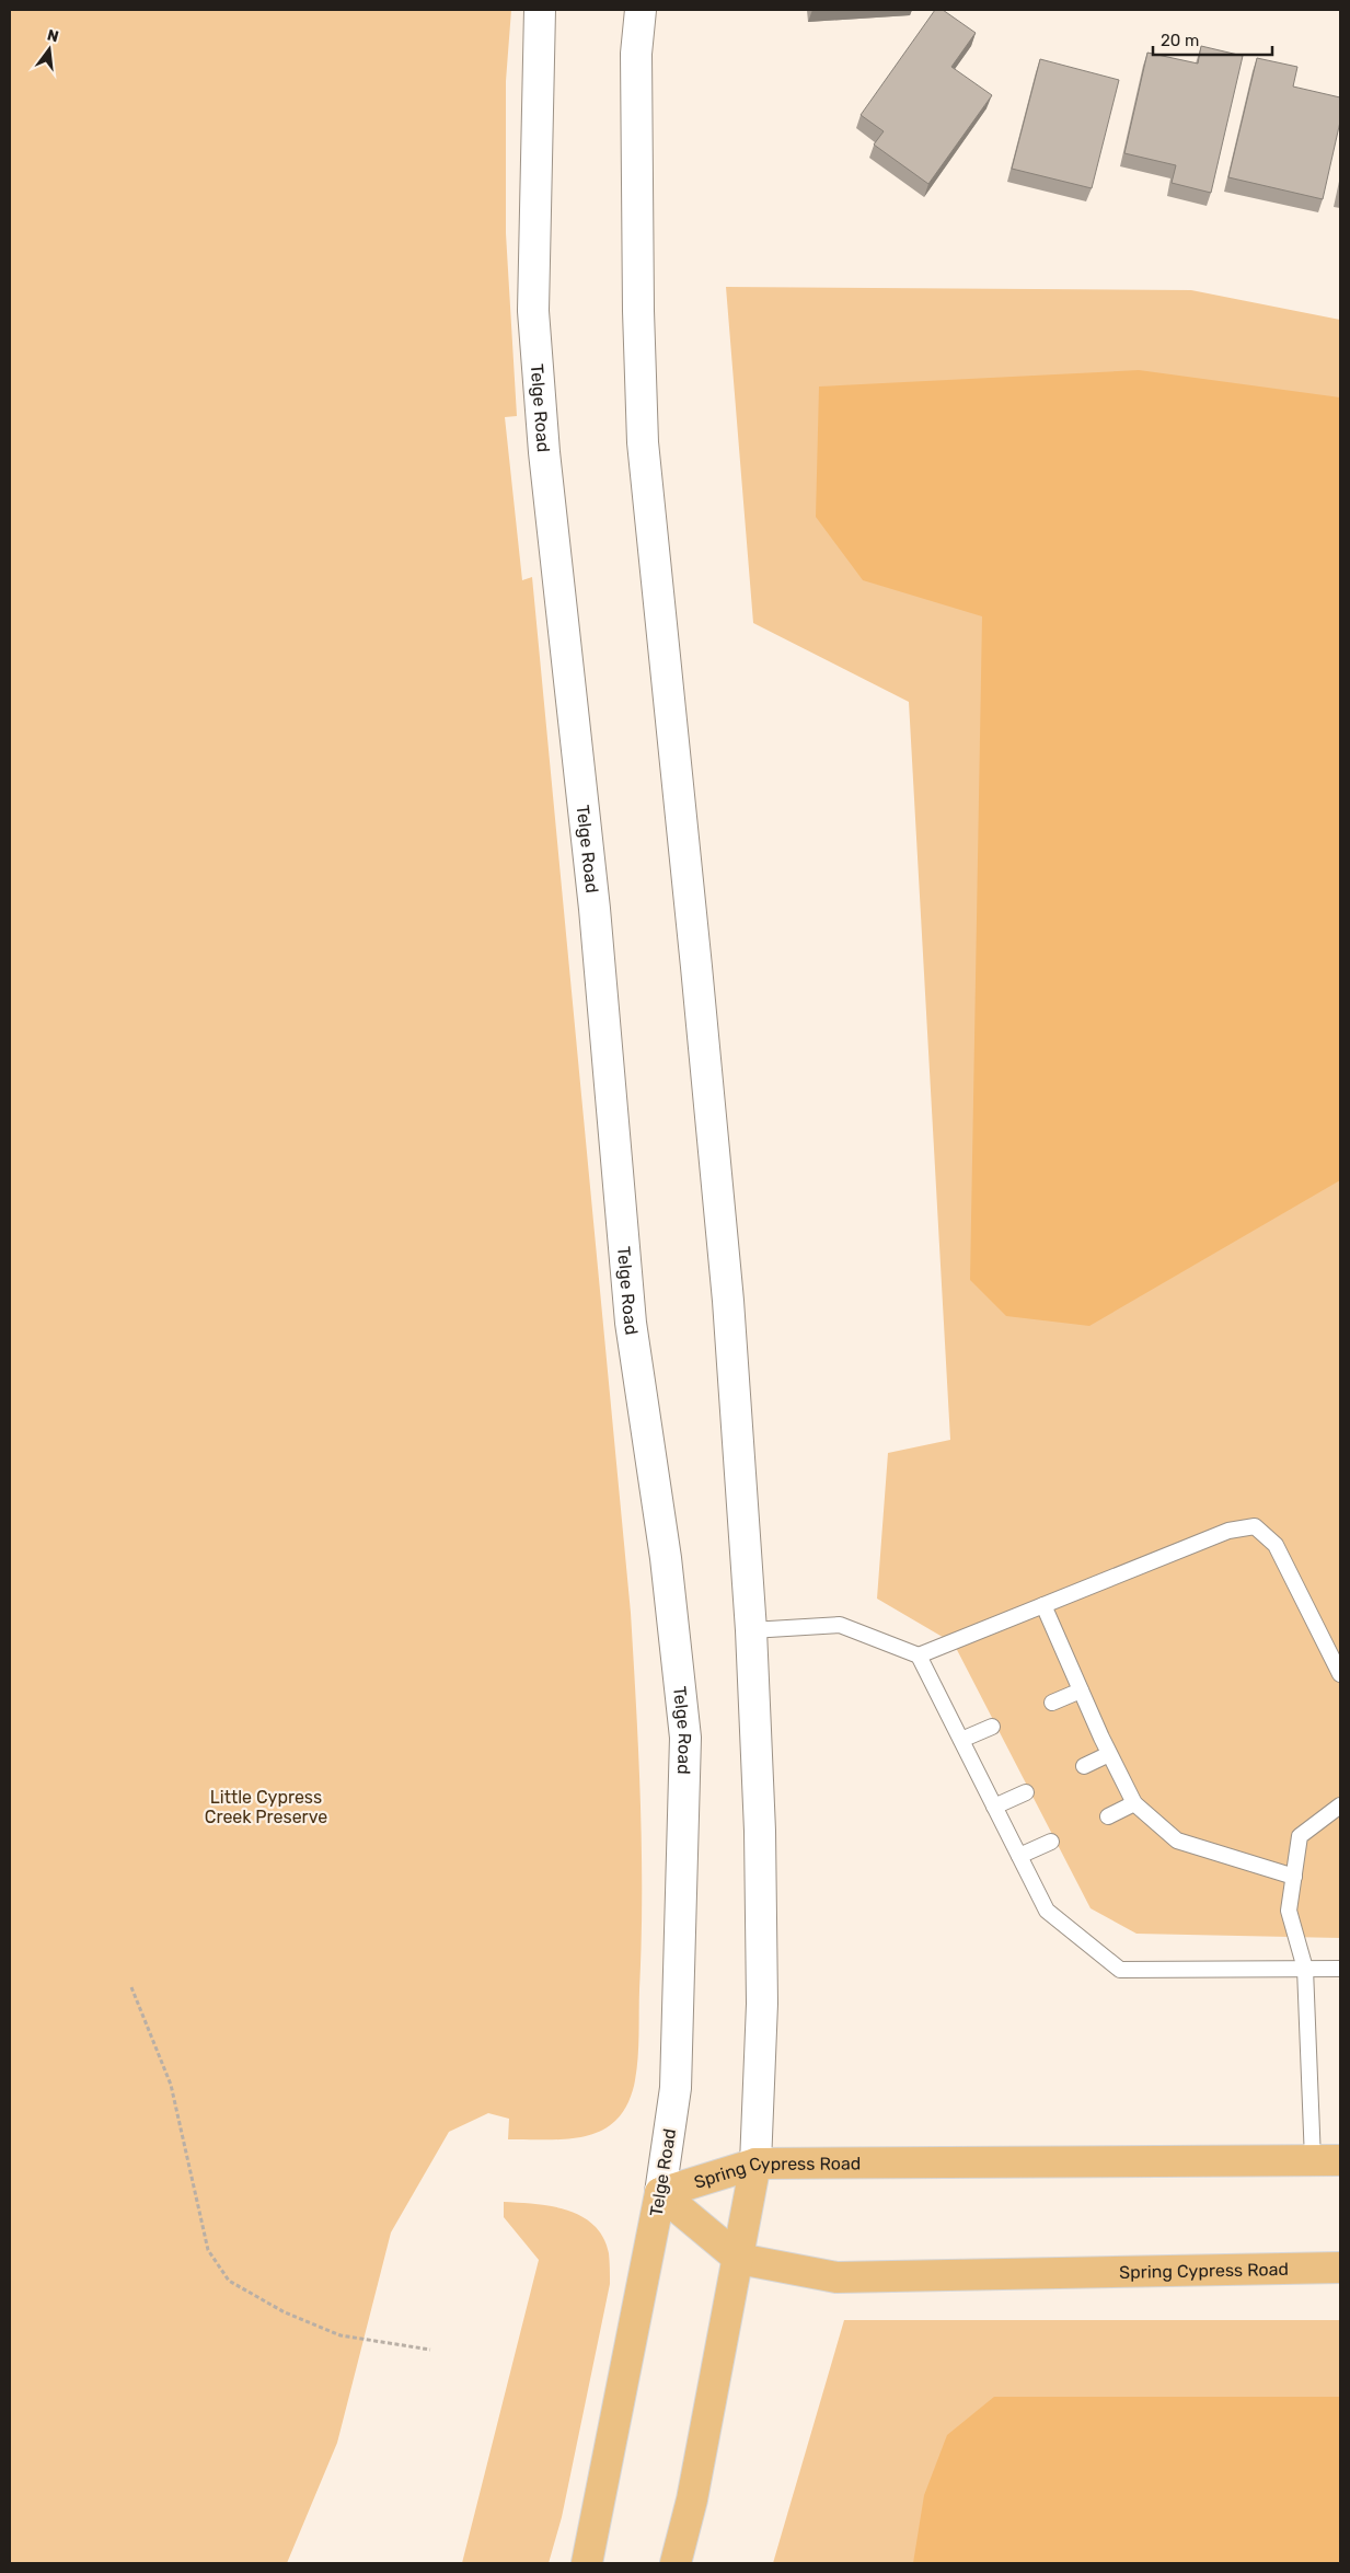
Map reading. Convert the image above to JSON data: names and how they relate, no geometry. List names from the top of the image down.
{
  "streets": {
    "main road": ["Telge Road", "Spring Cypress Road"]
  },
  "crossings": [
    ["Telge Road", "Spring Cypress Road"]
  ],
  "parks": ["Little Cypress Creek Preserve"],
  "scale_bar": "20 m",
  "north": "top"
}
